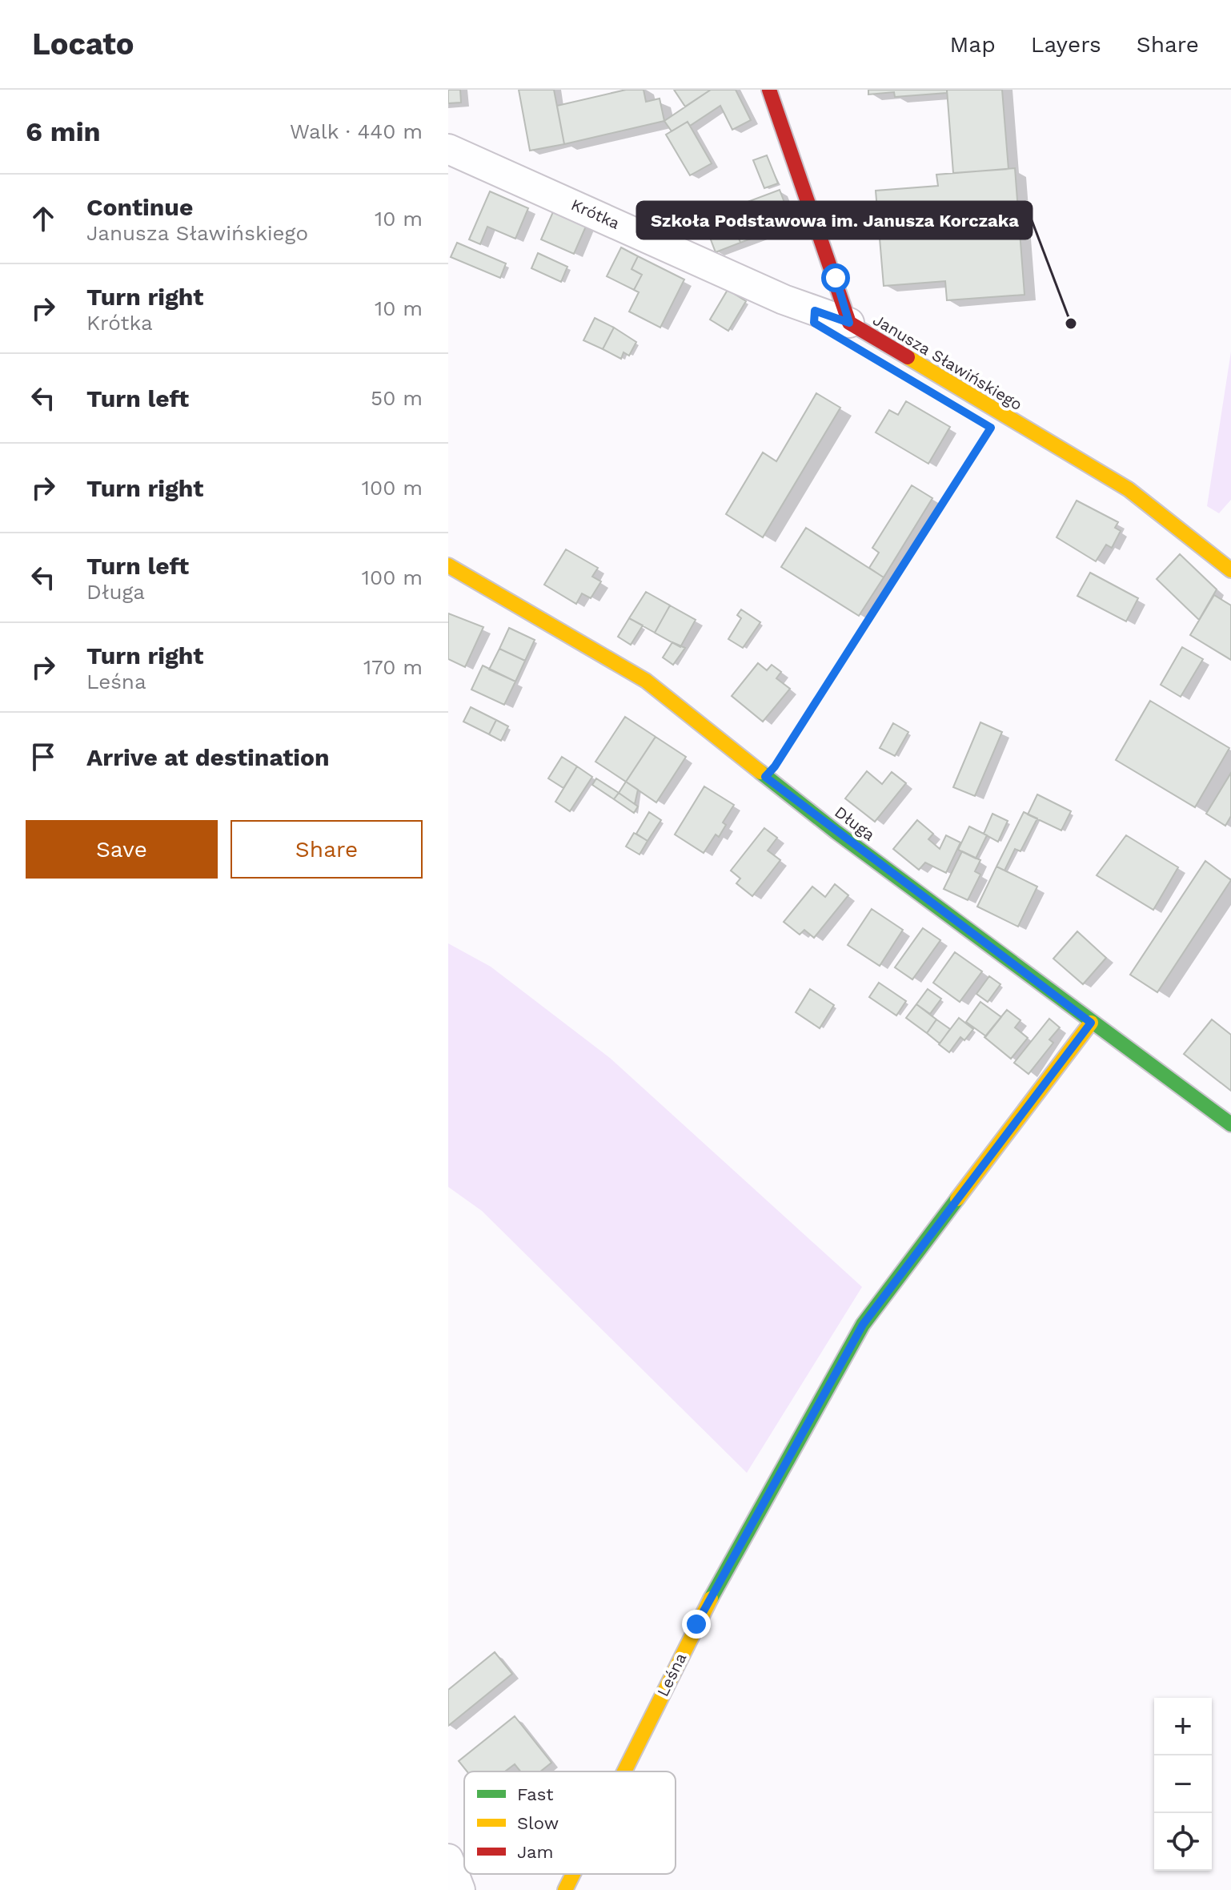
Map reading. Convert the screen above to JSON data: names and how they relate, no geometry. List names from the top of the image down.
{
  "streets": {
    "street": [
      "Krótka",
      "Janusza Sławińskiego",
      "Długa",
      "Leśna"
    ]
  },
  "crossings": [
    ["Krótka", "Janusza Sławińskiego"],
    ["Długa", "Leśna"]
  ],
  "places": ["Szkoła Podstawowa im. Janusza Korczaka"],
  "legend": ["Fast", "Slow", "Jam"],
  "page": {
    "header": "Locato",
    "nav": ["Map", "Layers", "Share"],
    "heading": ["6 min", "Walk · 440 m"],
    "list": [
      ["Continue", "Janusza Sławińskiego", "10 m"],
      ["Turn right", "Krótka", "10 m"],
      ["Turn left", "50 m"],
      ["Turn right", "100 m"],
      ["Turn left", "Długa", "100 m"],
      ["Turn right", "Leśna", "170 m"],
      "Arrive at destination"
    ],
    "buttons": ["Save", "Share"],
    "map_buttons": ["+", "−"]
  }
}
